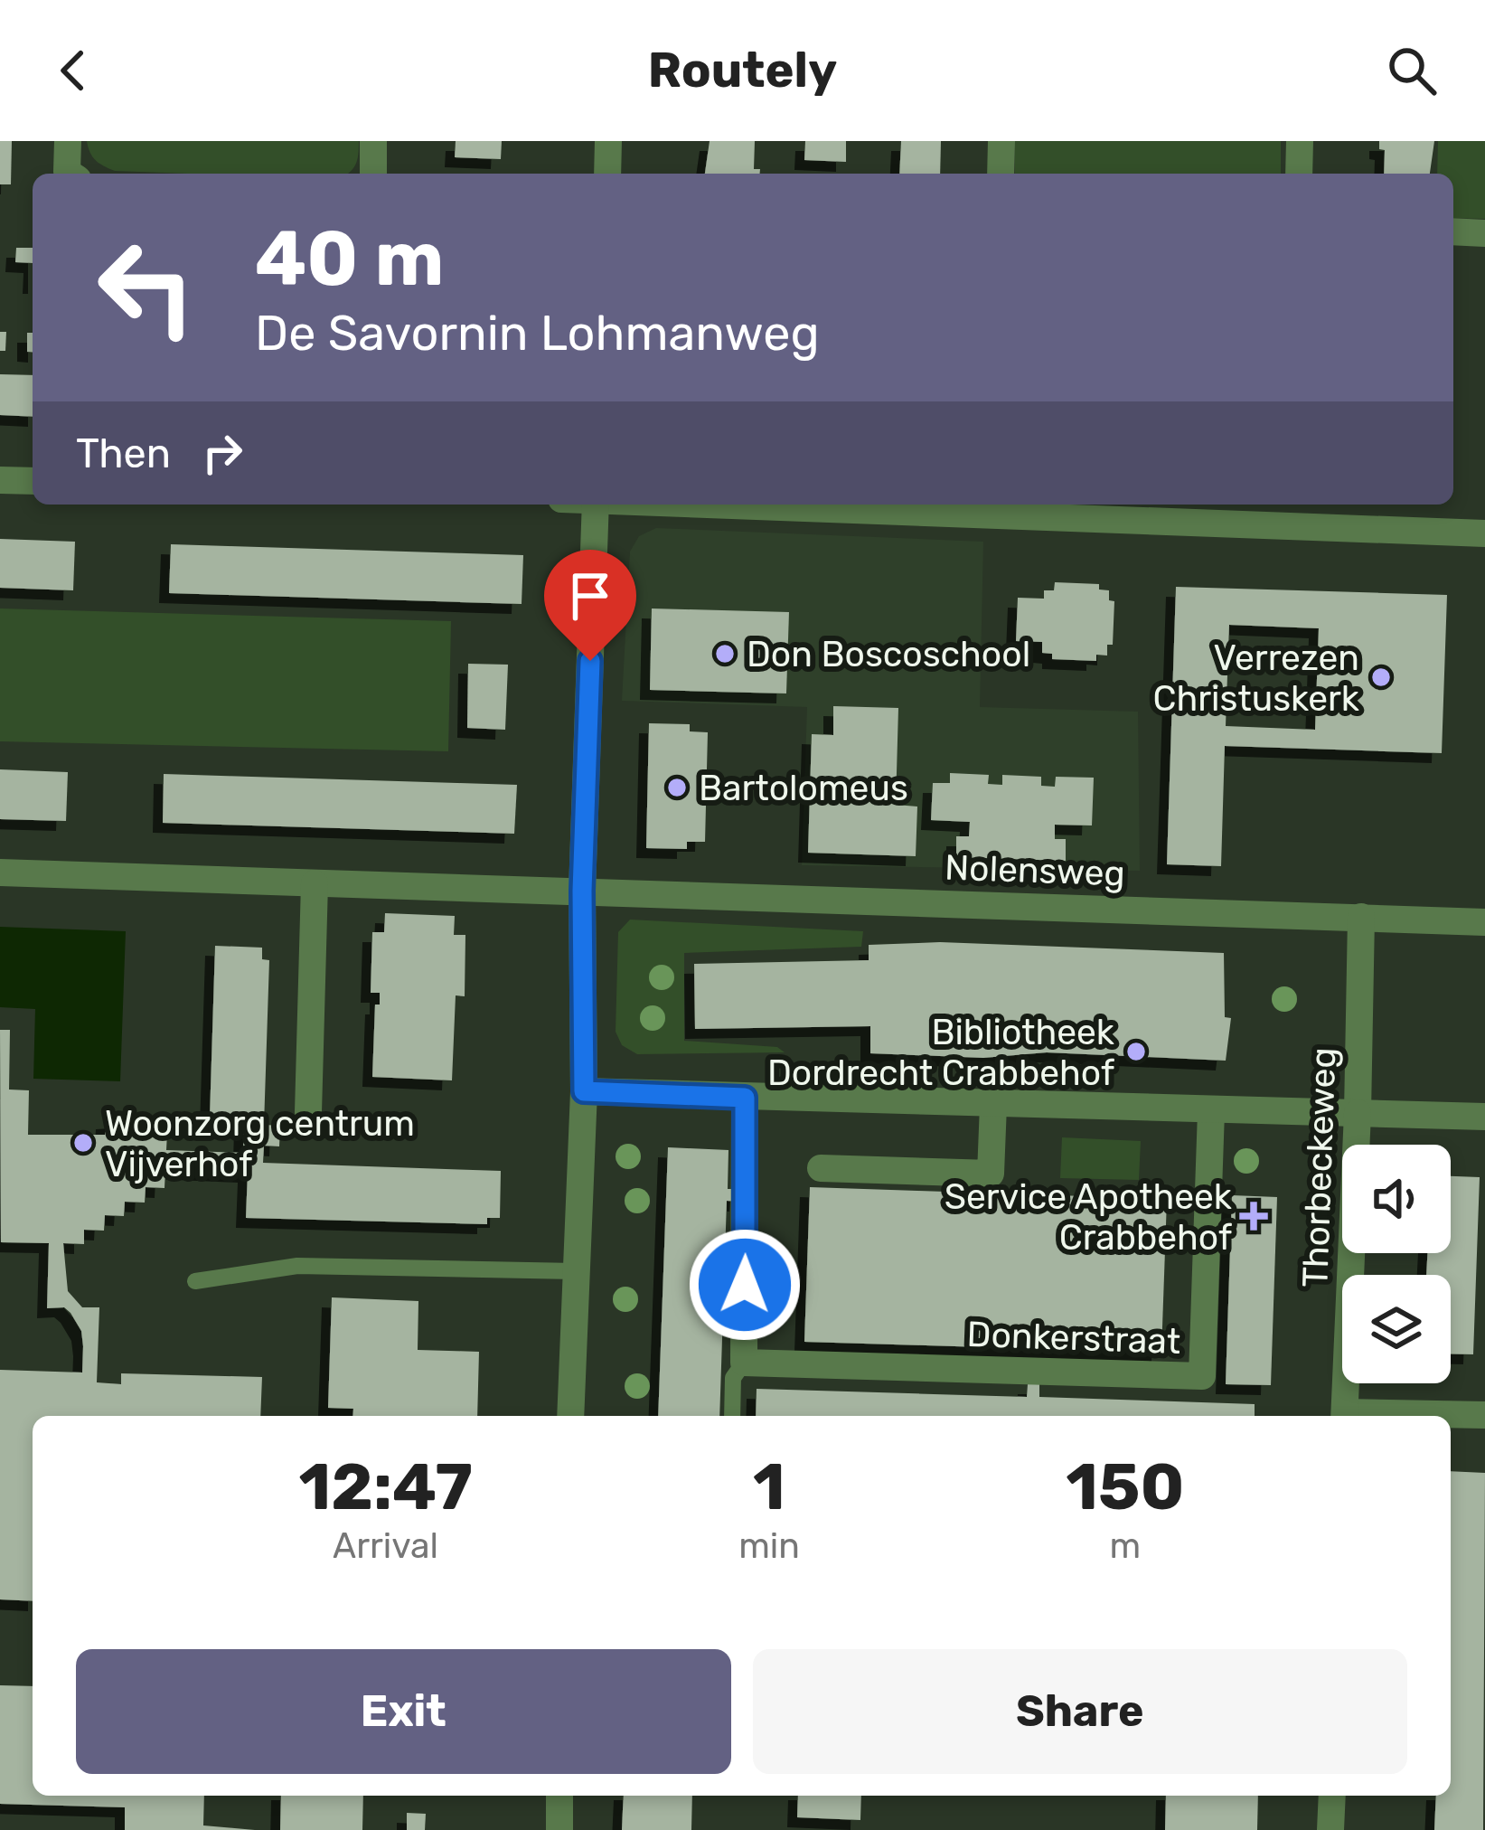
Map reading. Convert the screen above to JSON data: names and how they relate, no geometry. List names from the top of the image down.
{
  "streets": {
    "street": ["Nolensweg", "Thorbeckeweg", "Donkerstraat"]
  },
  "crossings": [
    ["Nolensweg", "Thorbeckeweg"]
  ],
  "places": {
    "other": [
      "Don Boscoschool",
      "Verrezen Christuskerk",
      "Bartolomeus",
      "Bibliotheek Dordrecht Crabbehof",
      "Woonzorg centrum Vijverhof"
    ],
    "health": ["Service Apotheek Crabbehof"]
  },
  "page": {
    "header": "Routely",
    "turn": ["40 m", "De Savornin Lohmanweg"],
    "then": "Then",
    "eta": [
      "12:47",
      "Arrival",
      "1",
      "min",
      "150",
      "m"
    ],
    "buttons": ["Exit", "Share"]
  }
}
